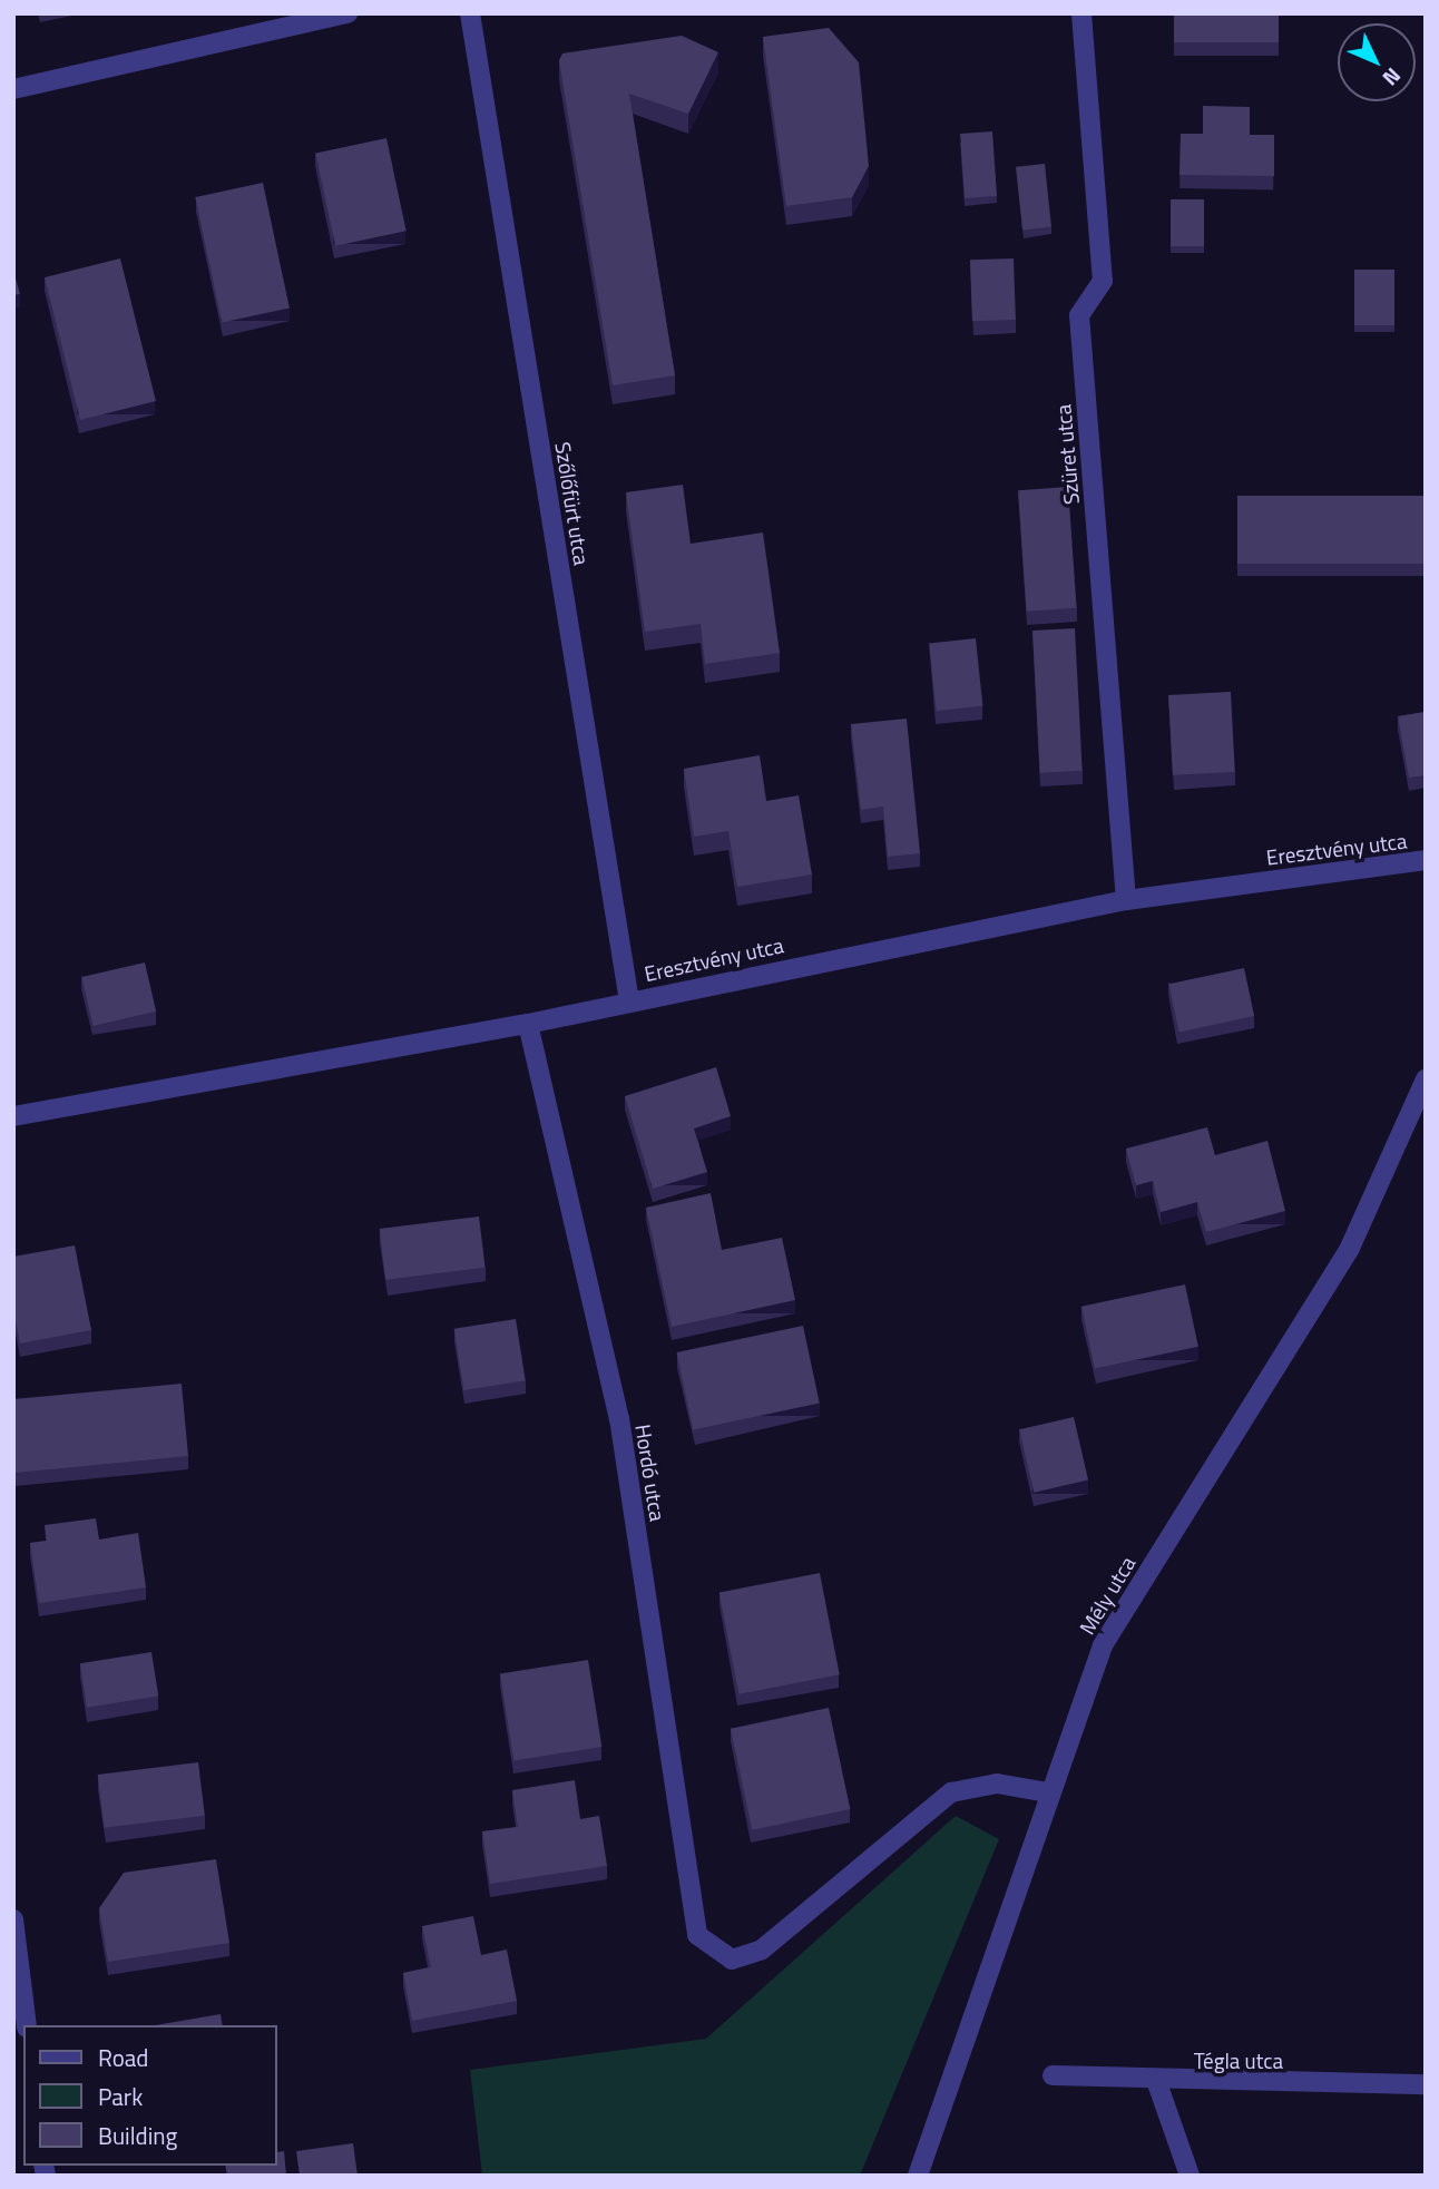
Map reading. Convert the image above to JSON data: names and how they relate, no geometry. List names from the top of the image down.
{
  "streets": {
    "street": [
      "Szüret utca",
      "Szőlőfürt utca",
      "Eresztvény utca",
      "Hordó utca",
      "Mély utca",
      "Tégla utca"
    ]
  },
  "crossings": [
    ["Szüret utca", "Eresztvény utca"],
    ["Szőlőfürt utca", "Eresztvény utca"],
    ["Eresztvény utca", "Hordó utca"],
    ["Hordó utca", "Mély utca"]
  ],
  "legend": ["Road", "Park", "Building"],
  "north": "bottom right"
}
